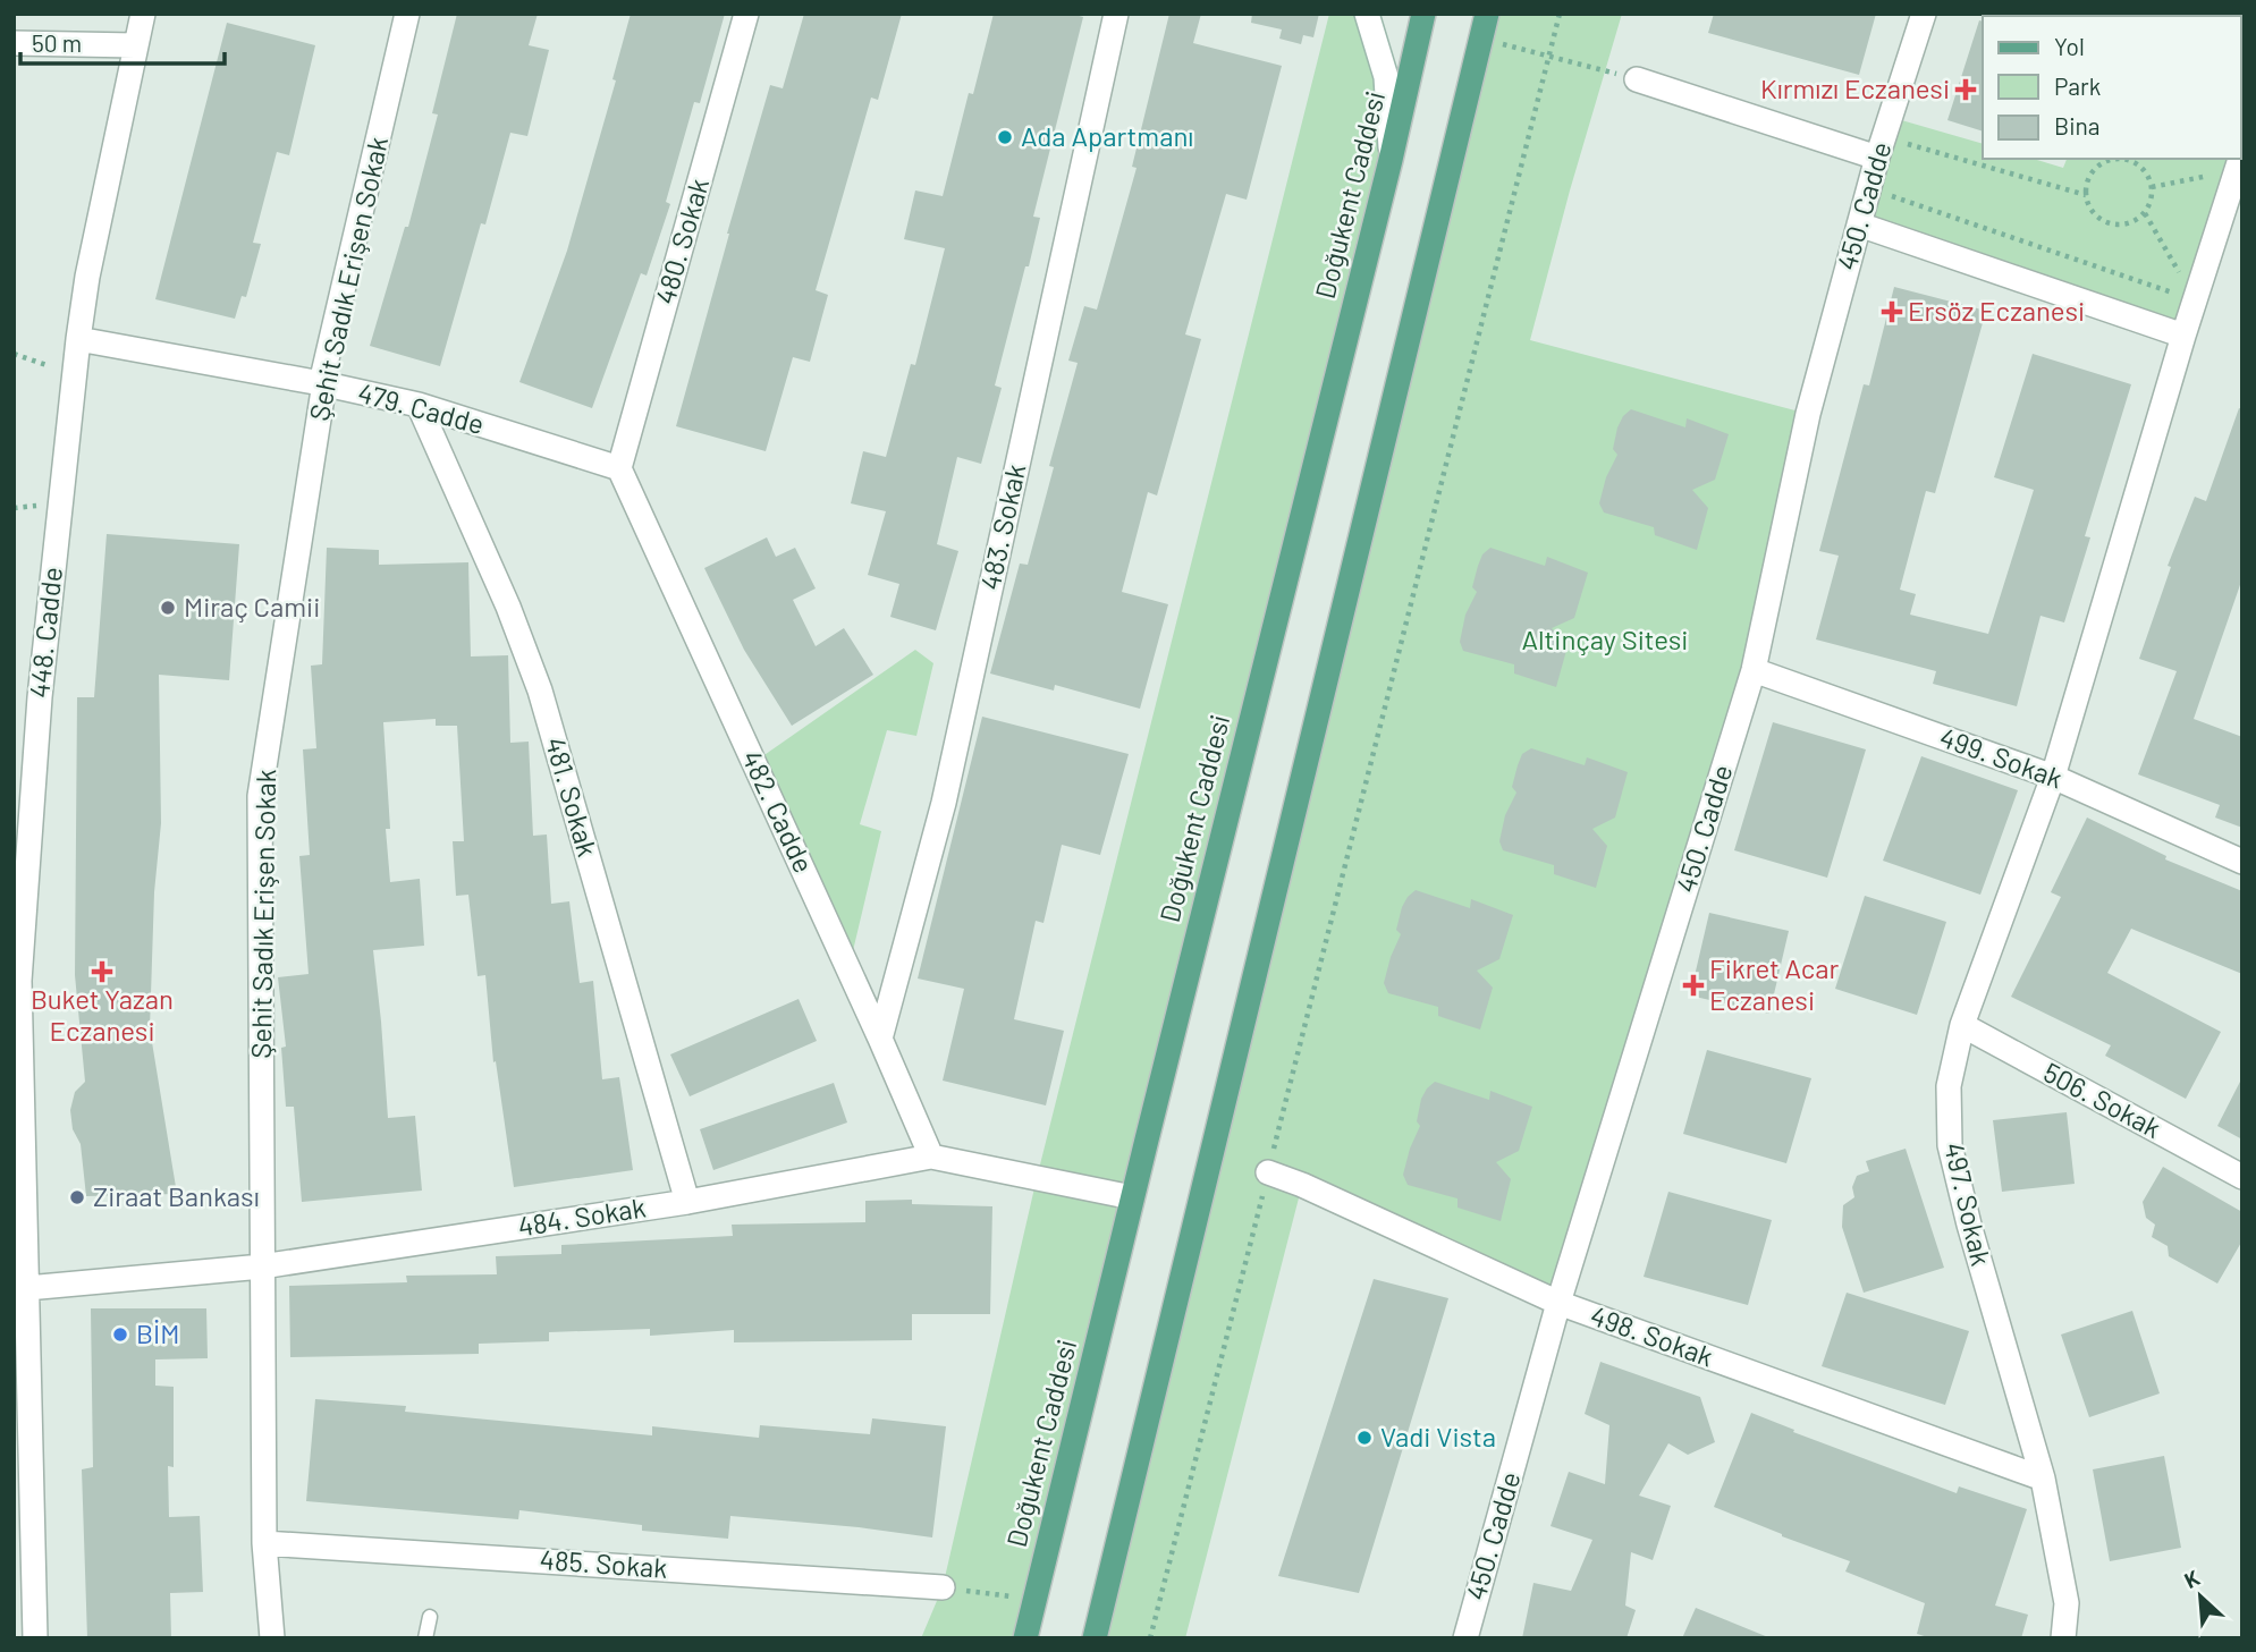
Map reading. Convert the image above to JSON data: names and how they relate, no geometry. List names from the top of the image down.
{
  "streets": {
    "main road": ["Doğukent Caddesi"],
    "street": [
      "450. Cadde",
      "480. Sokak",
      "Şehit Sadık Erişen Sokak",
      "479. Cadde",
      "483. Sokak",
      "448. Cadde",
      "499. Sokak",
      "481. Sokak",
      "482. Cadde",
      "506. Sokak",
      "497. Sokak",
      "484. Sokak",
      "498. Sokak",
      "485. Sokak"
    ]
  },
  "crossings": [
    ["Doğukent Caddesi", "484. Sokak"],
    ["450. Cadde", "499. Sokak"],
    ["450. Cadde", "498. Sokak"],
    ["480. Sokak", "479. Cadde"],
    ["480. Sokak", "482. Cadde"],
    ["Şehit Sadık Erişen Sokak", "479. Cadde"],
    ["Şehit Sadık Erişen Sokak", "484. Sokak"],
    ["Şehit Sadık Erişen Sokak", "485. Sokak"],
    ["479. Cadde", "448. Cadde"],
    ["479. Cadde", "481. Sokak"],
    ["479. Cadde", "482. Cadde"],
    ["483. Sokak", "482. Cadde"],
    ["448. Cadde", "484. Sokak"],
    ["499. Sokak", "497. Sokak"],
    ["481. Sokak", "484. Sokak"],
    ["482. Cadde", "484. Sokak"],
    ["506. Sokak", "497. Sokak"],
    ["497. Sokak", "498. Sokak"]
  ],
  "parks": ["Altinçay Sitesi"],
  "places": {
    "health": [
      "Kırmızı Eczanesi",
      "Ersöz Eczanesi",
      "Buket Yazan Eczanesi",
      "Fikret Acar Eczanesi"
    ],
    "other": [
      "Ada Apartmanı",
      "Miraç Camii",
      "Ziraat Bankası",
      "BİM",
      "Vadi Vista"
    ]
  },
  "legend": ["Yol", "Park", "Bina"],
  "scale_bar": "50 m",
  "north": "top left"
}
